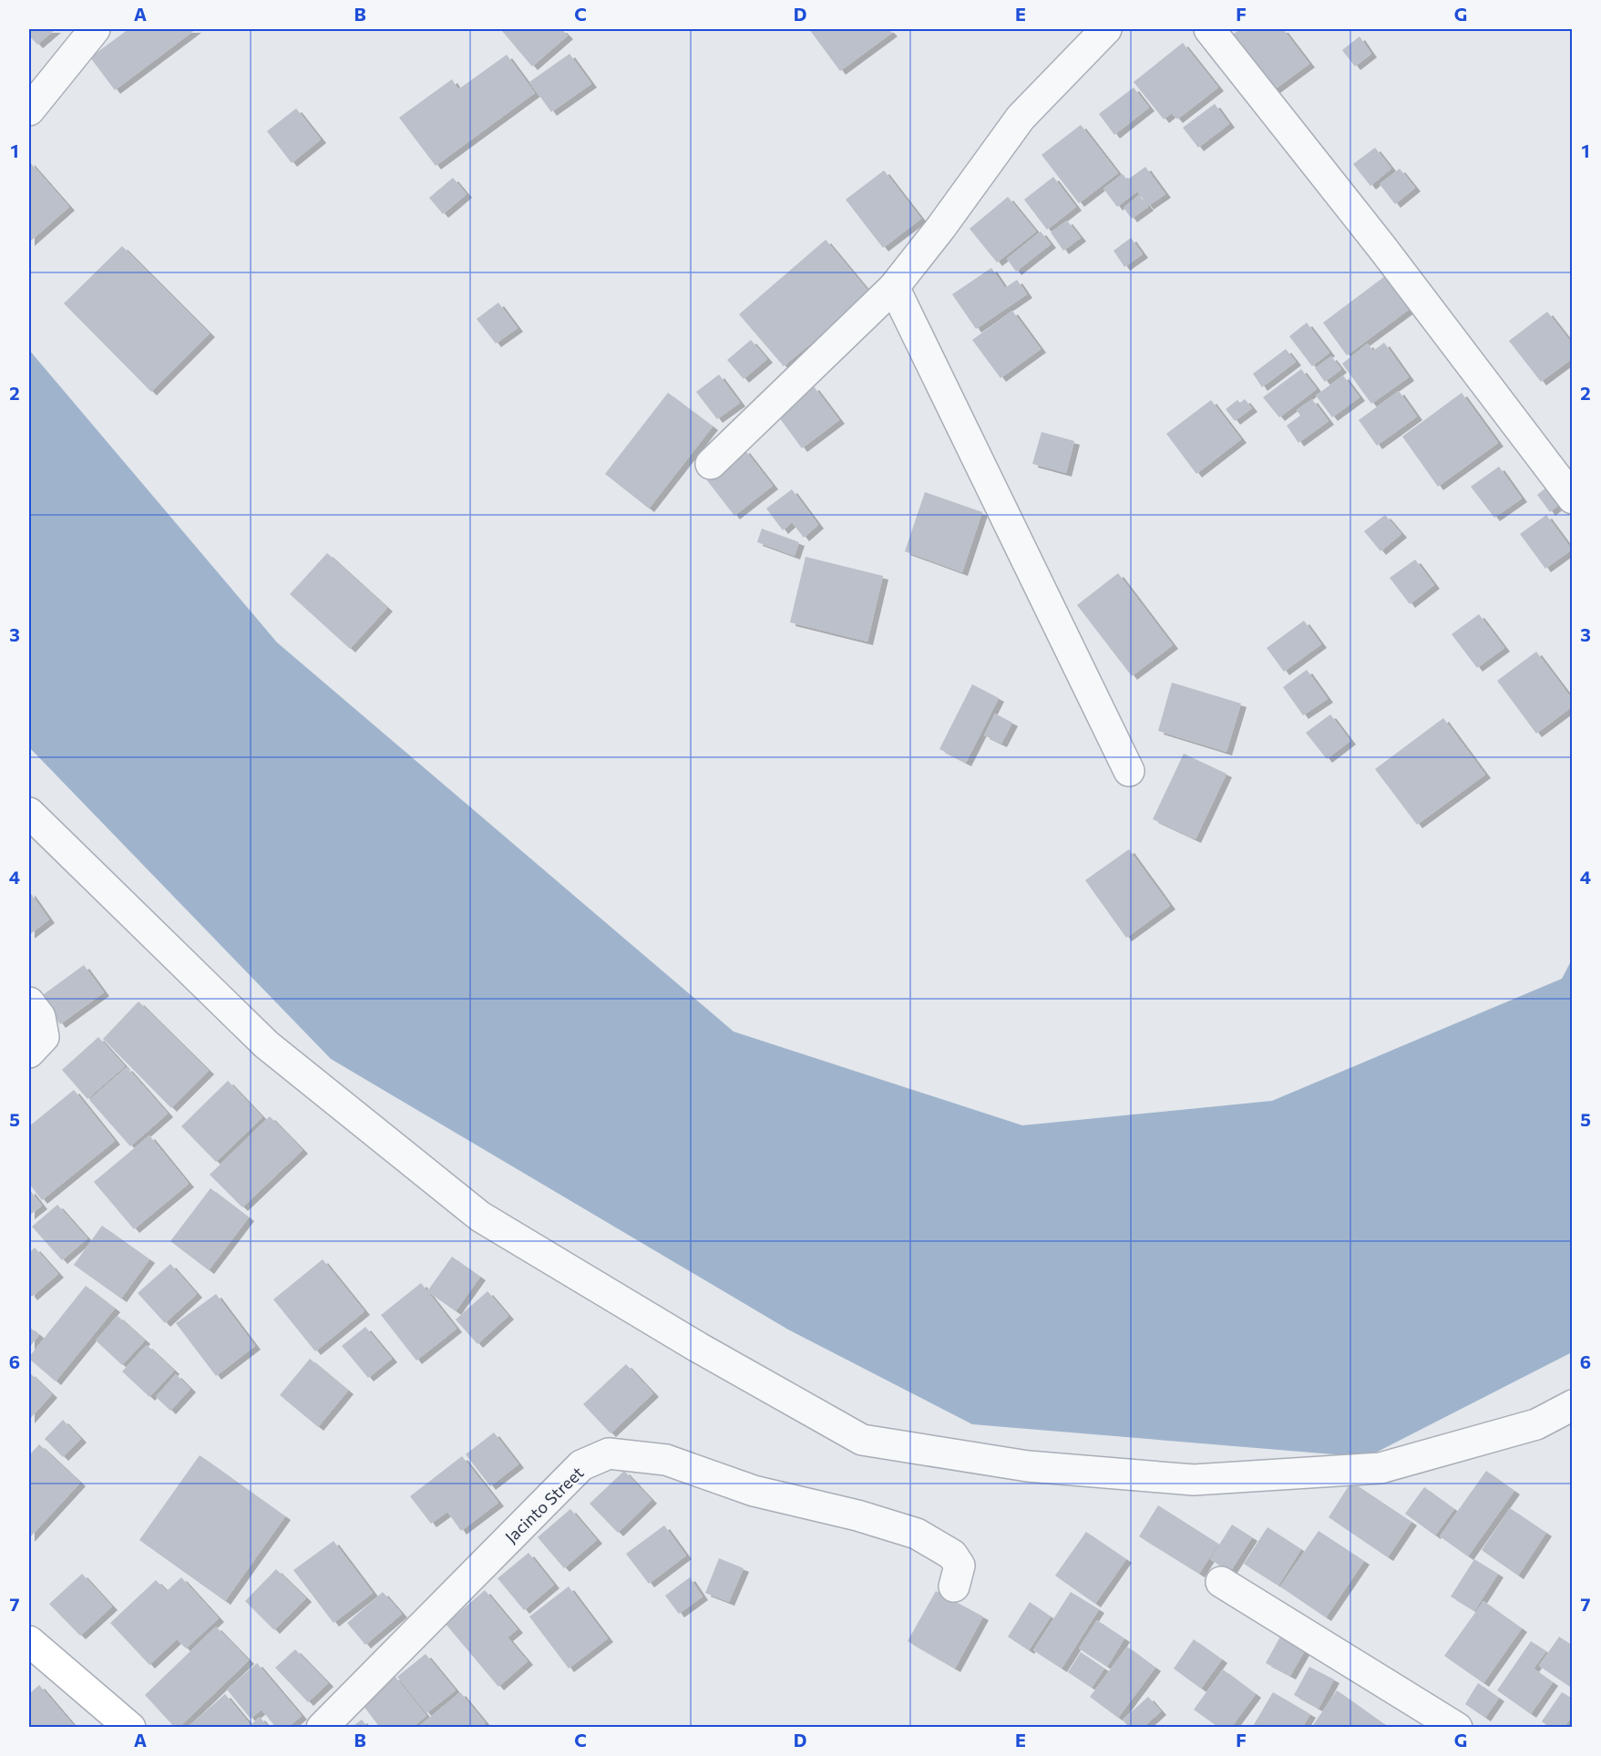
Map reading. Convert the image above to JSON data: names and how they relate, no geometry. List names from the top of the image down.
{
  "streets": {
    "street": ["Jacinto Street"]
  },
  "grid": {
    "columns": [
      "A",
      "B",
      "C",
      "D",
      "E",
      "F",
      "G"
    ],
    "rows": [
      "1",
      "2",
      "3",
      "4",
      "5",
      "6",
      "7"
    ]
  }
}
